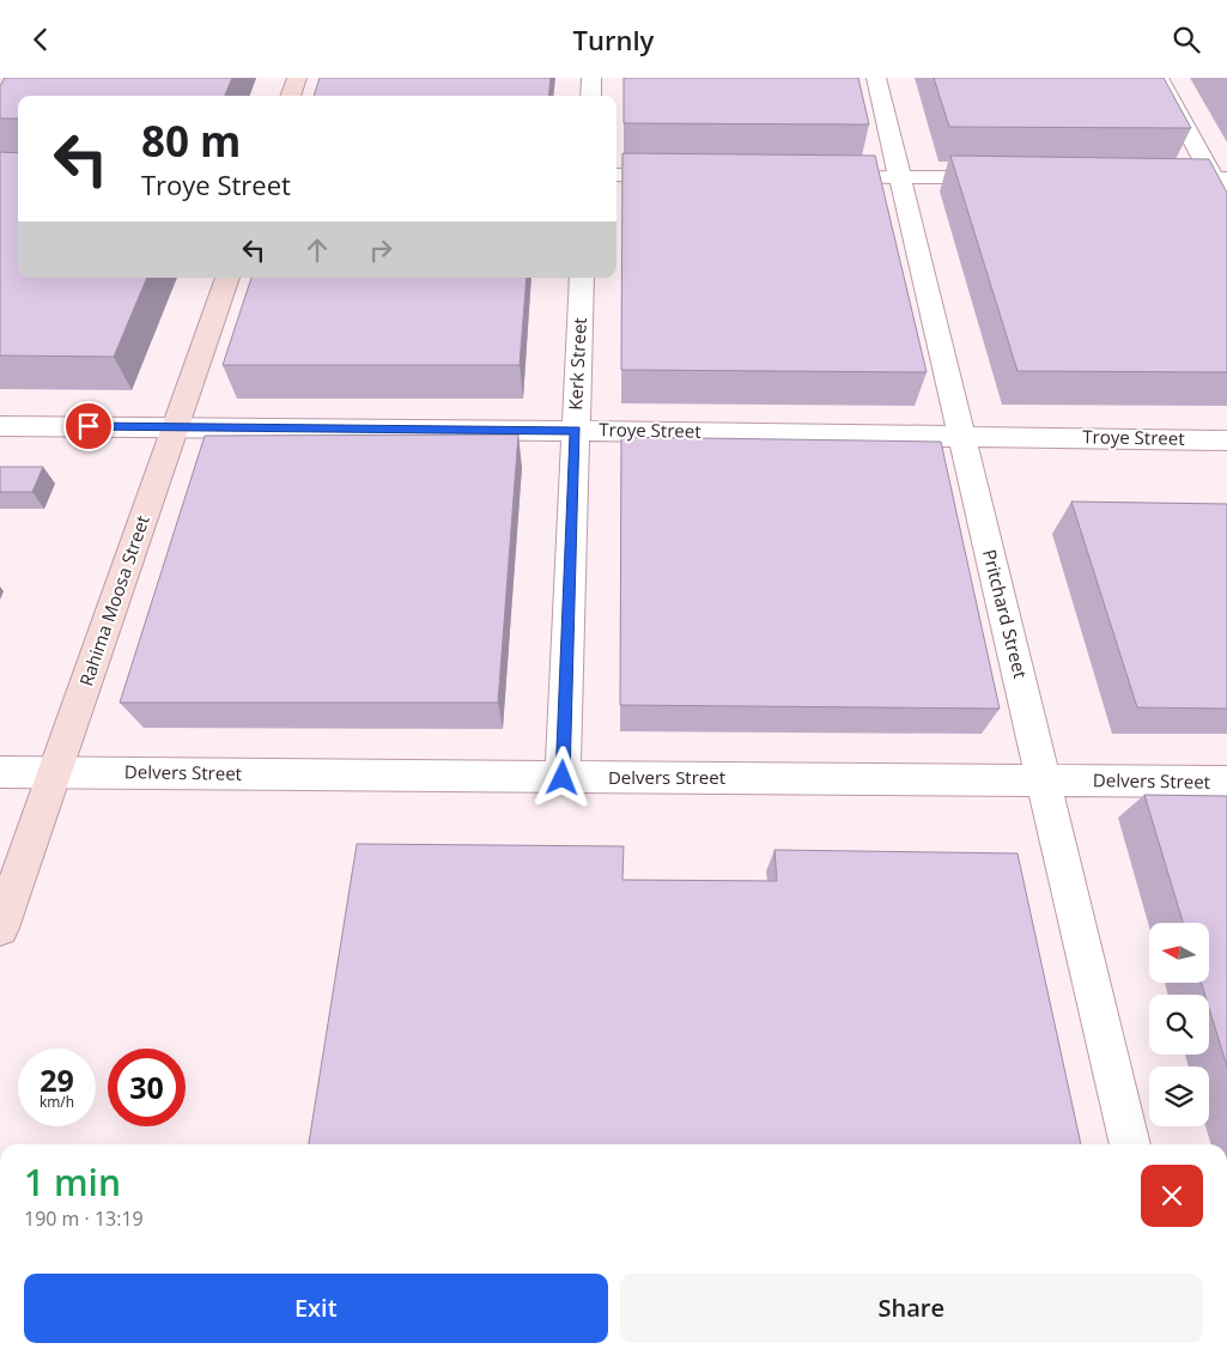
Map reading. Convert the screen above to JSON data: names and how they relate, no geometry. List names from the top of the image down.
{
  "streets": {
    "street": [
      "Kerk Street",
      "Troye Street",
      "Rahima Moosa Street",
      "Pritchard Street",
      "Delvers Street"
    ]
  },
  "crossings": [
    ["Kerk Street", "Troye Street"],
    ["Kerk Street", "Delvers Street"],
    ["Troye Street", "Rahima Moosa Street"],
    ["Troye Street", "Pritchard Street"],
    ["Rahima Moosa Street", "Delvers Street"],
    ["Pritchard Street", "Delvers Street"]
  ],
  "north": "left",
  "page": {
    "header": "Turnly",
    "turn": ["80 m", "Troye Street"],
    "speed": "29 km/h",
    "limit": "30",
    "heading": ["1 min", "190 m · 13:19"],
    "buttons": ["Exit", "Share"]
  }
}
